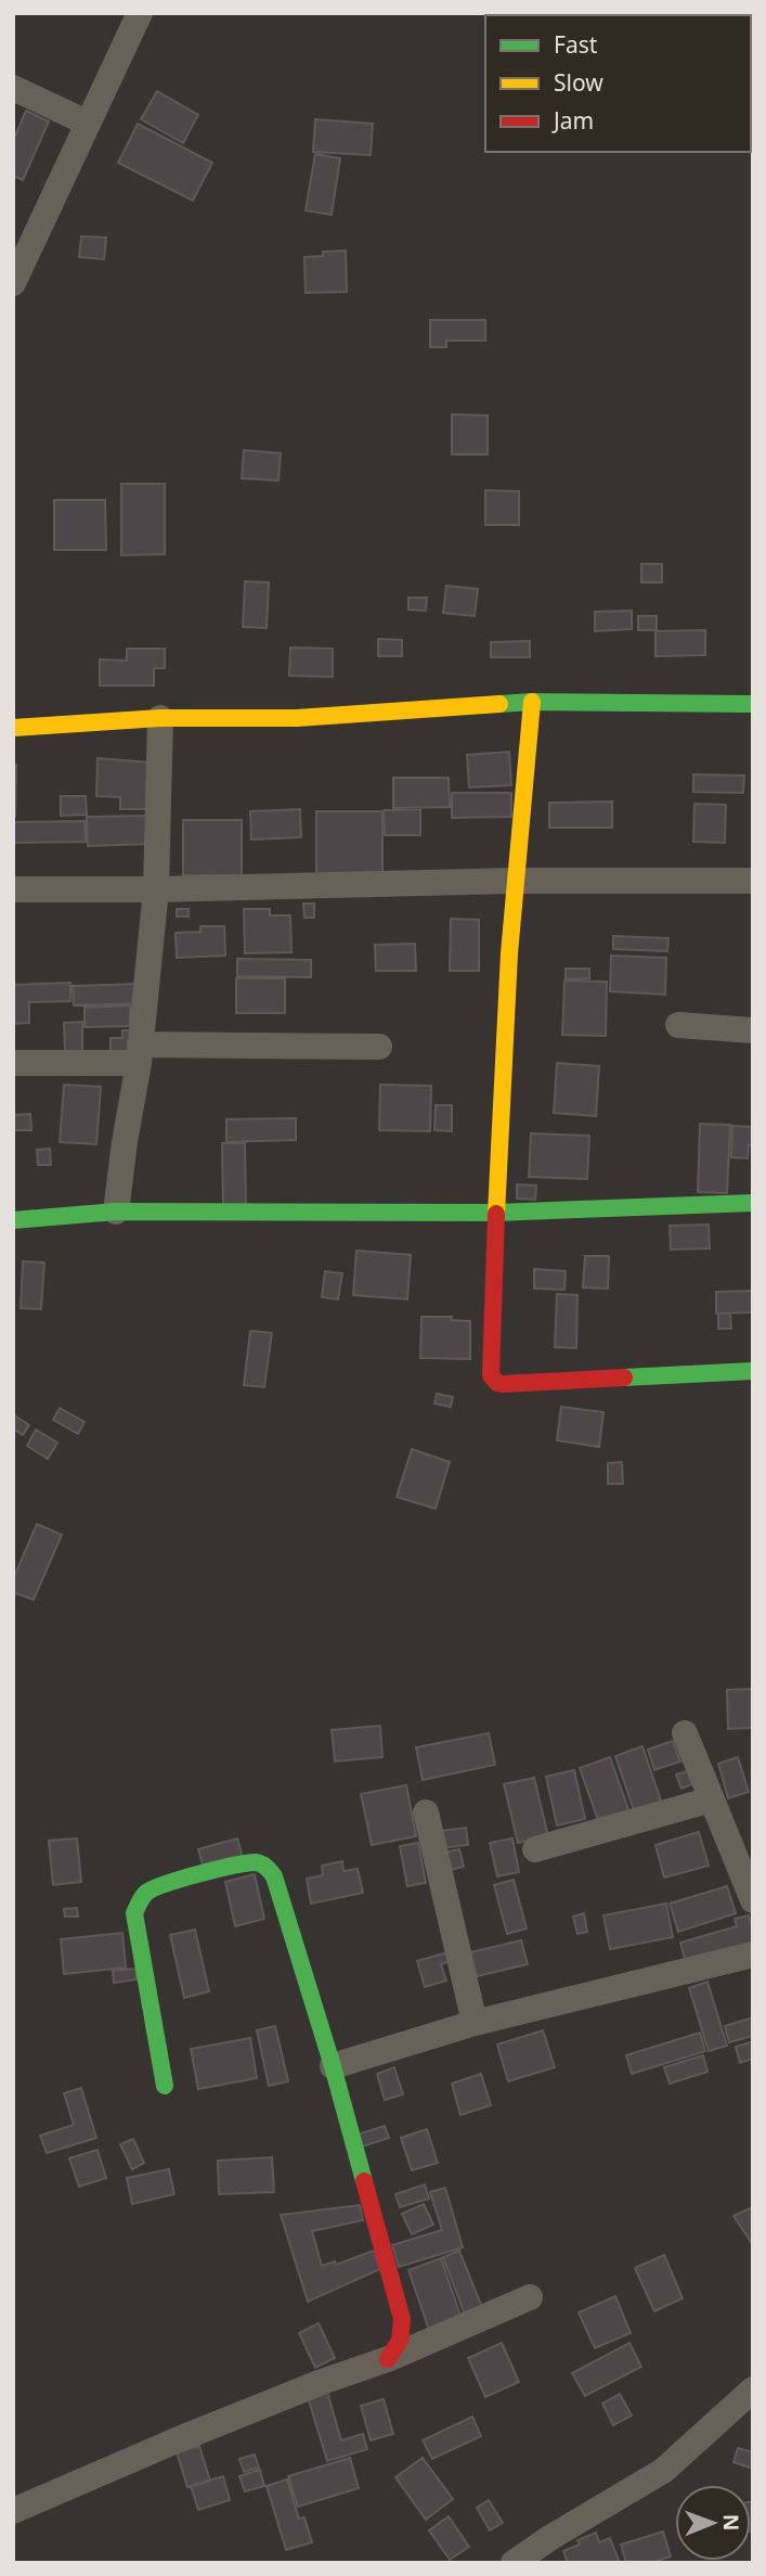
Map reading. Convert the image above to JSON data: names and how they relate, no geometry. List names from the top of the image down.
{
  "legend": ["Fast", "Slow", "Jam"],
  "north": "right"
}
